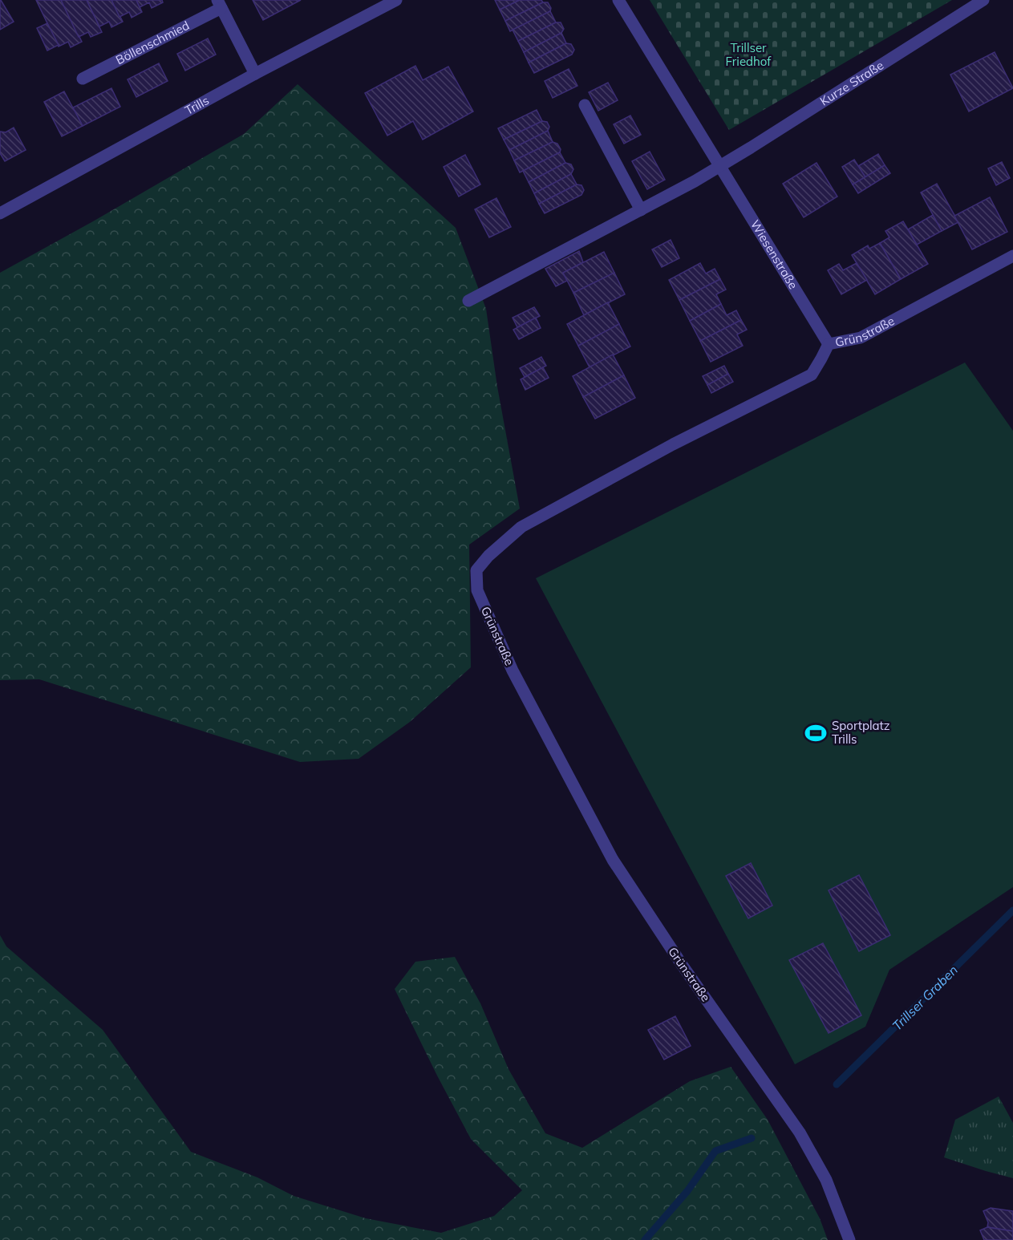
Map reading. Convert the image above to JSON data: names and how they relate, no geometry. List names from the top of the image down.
{
  "streets": {
    "street": [
      "Böllenschmied",
      "Kurze Straße",
      "Trills",
      "Wiesenstraße",
      "Grünstraße"
    ]
  },
  "crossings": [
    ["Böllenschmied", "Trills"],
    ["Kurze Straße", "Wiesenstraße"],
    ["Wiesenstraße", "Grünstraße"]
  ],
  "water": ["Trillser Graben"],
  "parks": ["Trillser Friedhof"],
  "places": {
    "sports": ["Sportplatz Trills"]
  }
}
